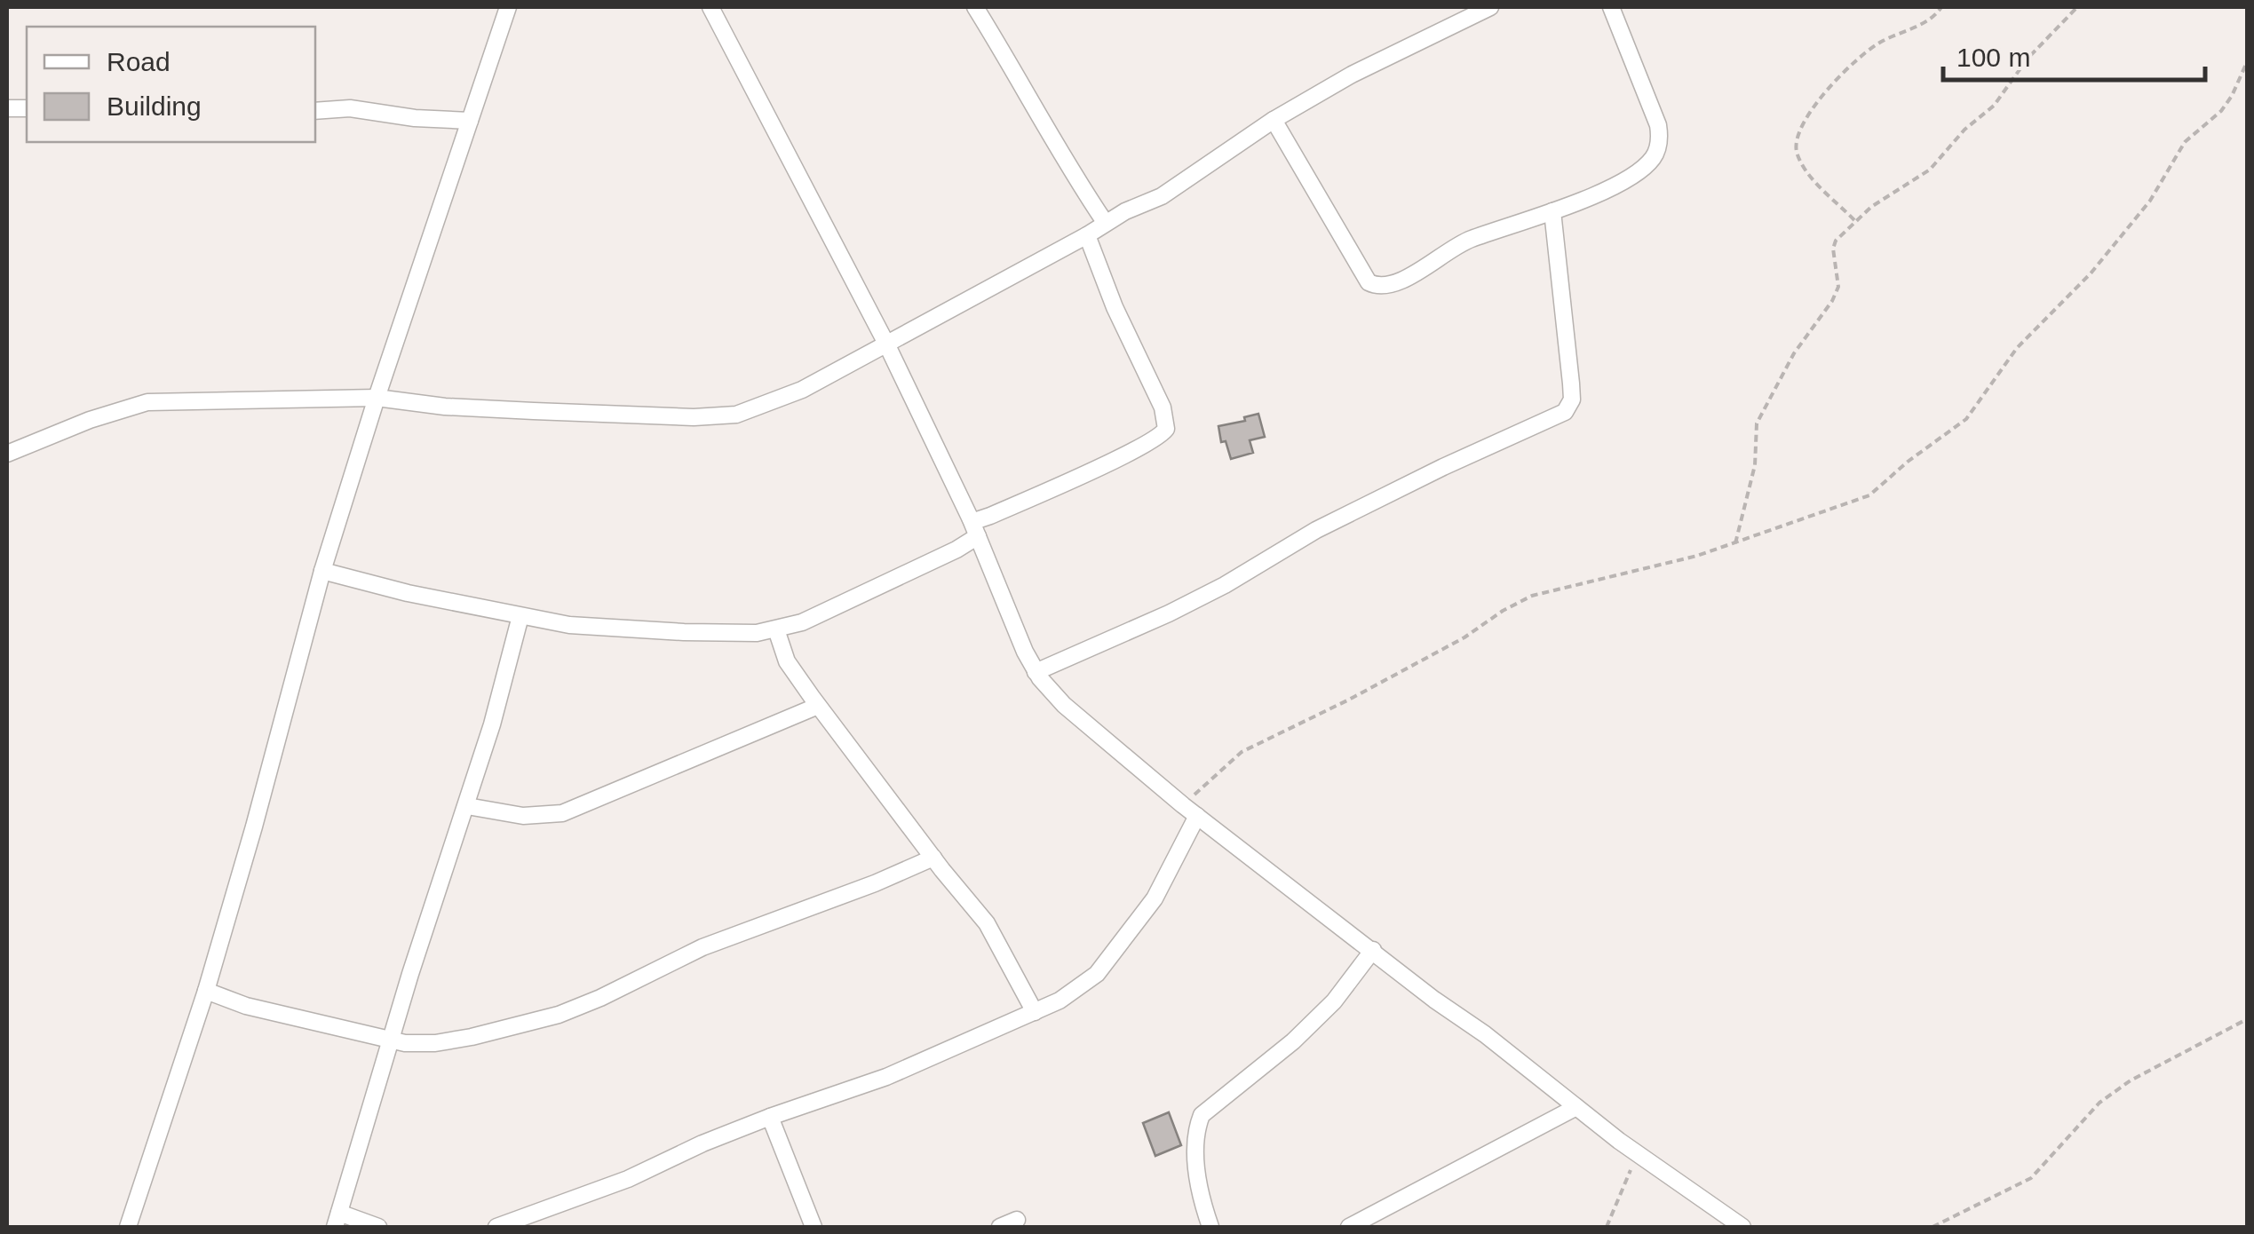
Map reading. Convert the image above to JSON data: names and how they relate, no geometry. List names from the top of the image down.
{
  "legend": ["Road", "Building"],
  "scale_bar": "100 m"
}
